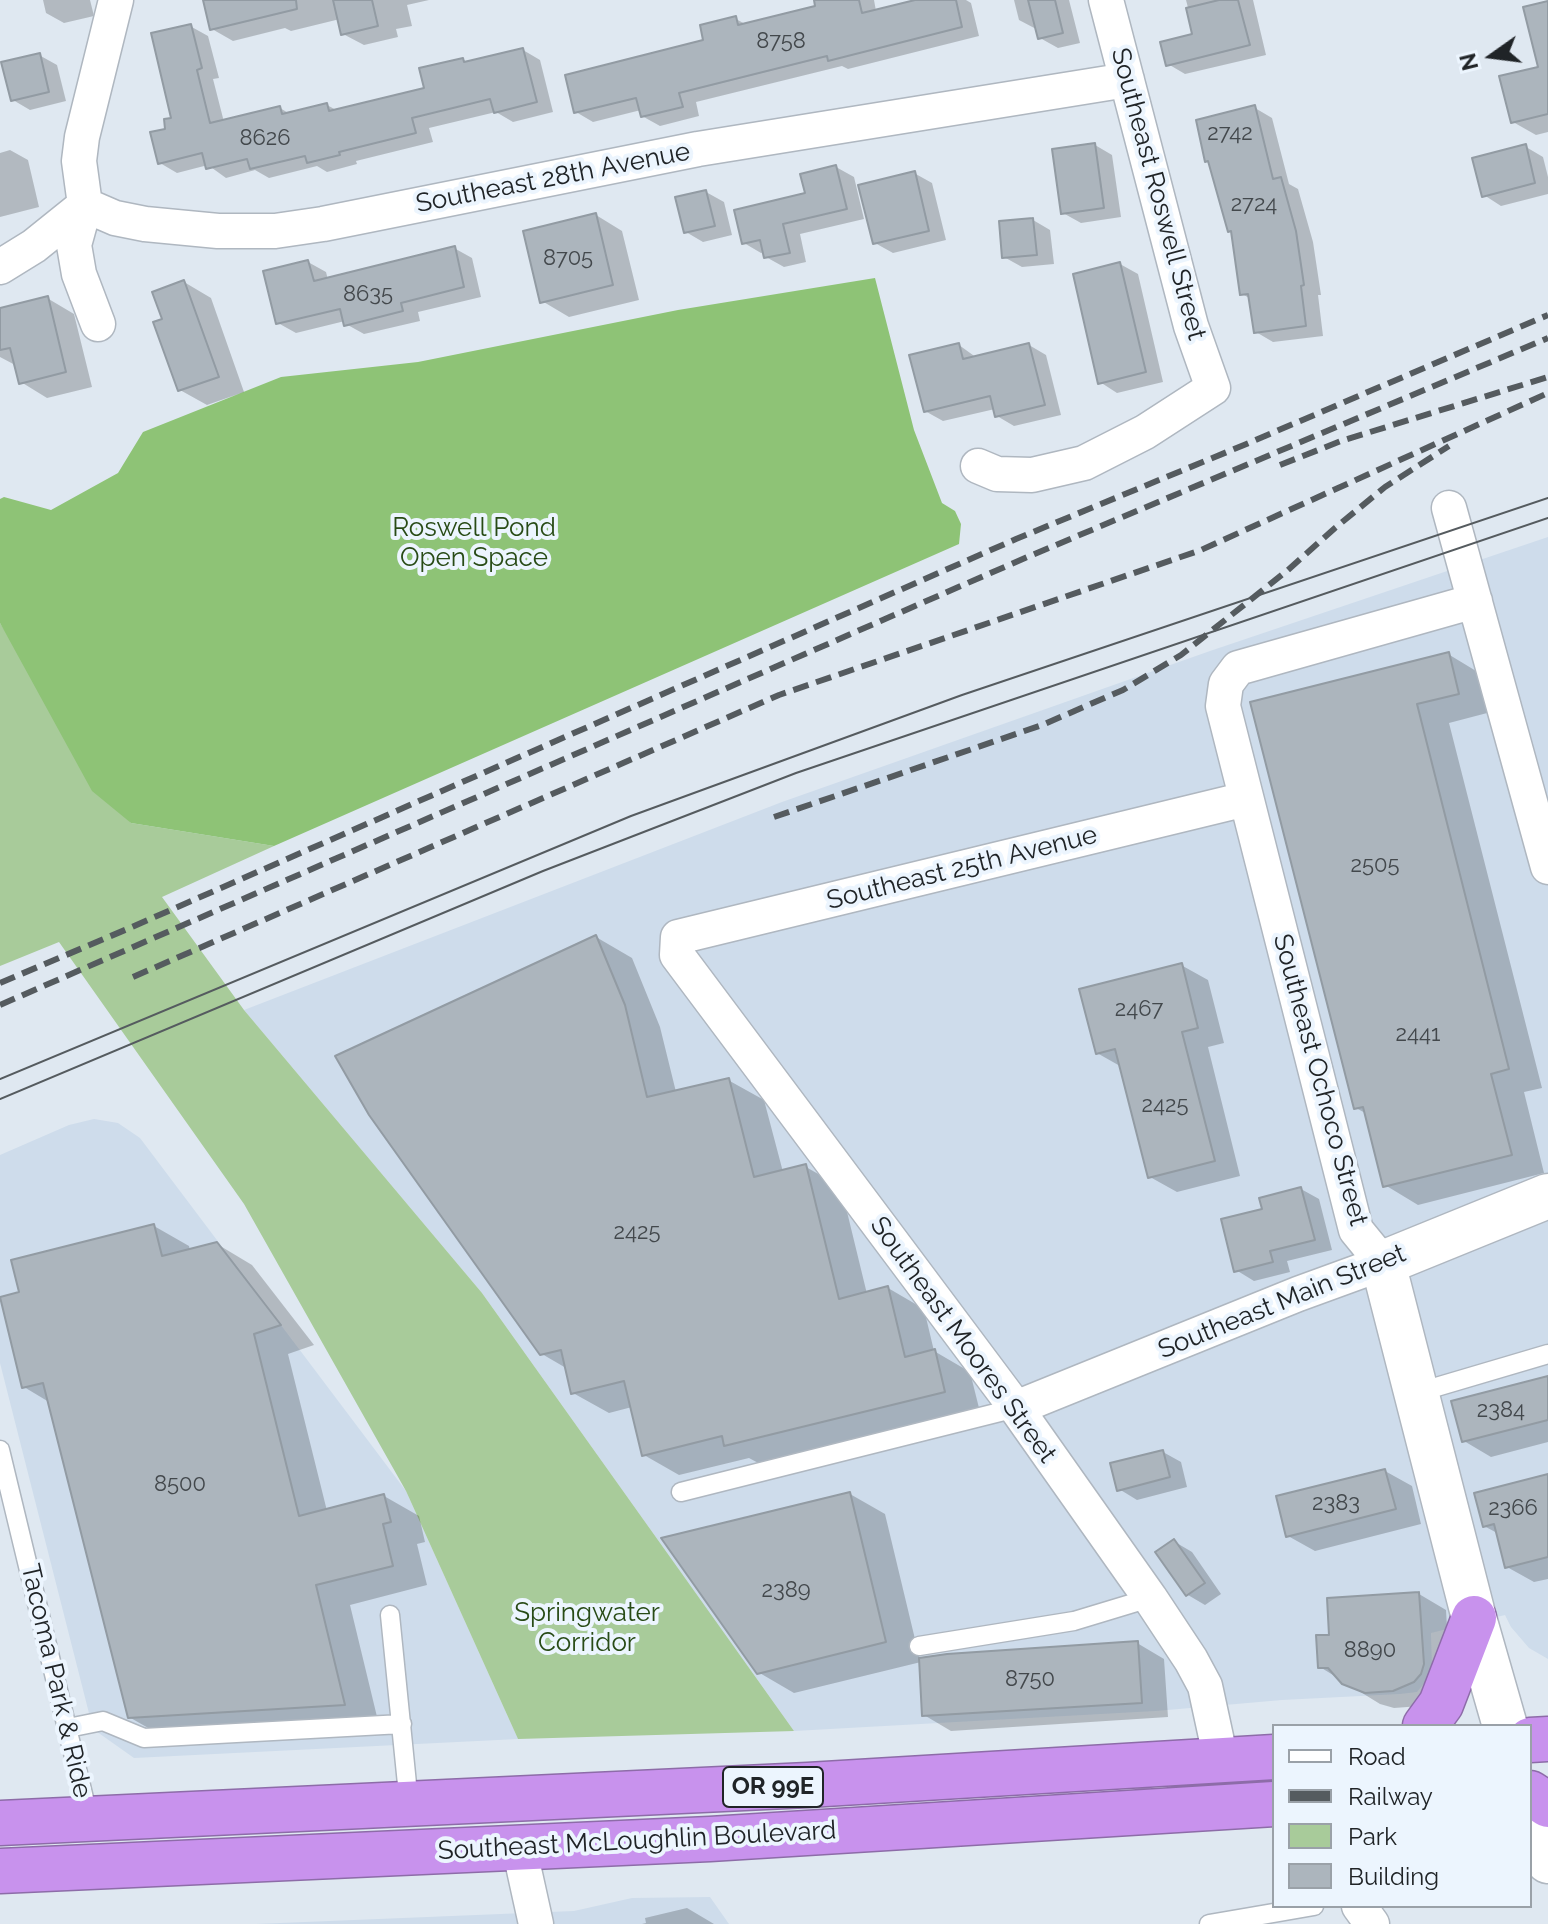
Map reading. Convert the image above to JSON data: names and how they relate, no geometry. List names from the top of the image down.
{
  "streets": {
    "highway": ["OR 99E", "Southeast McLoughlin Boulevard"],
    "street": [
      "Southeast 28th Avenue",
      "Southeast Roswell Street",
      "Southeast 25th Avenue",
      "Southeast Ochoco Street",
      "Southeast Main Street",
      "Southeast Moores Street"
    ],
    "lane": ["Tacoma Park & Ride"]
  },
  "crossings": [
    ["Southeast 28th Avenue", "Southeast Roswell Street"],
    ["Southeast 25th Avenue", "Southeast Ochoco Street"],
    ["Southeast 25th Avenue", "Southeast Moores Street"],
    ["Southeast Ochoco Street", "Southeast Main Street"],
    ["Southeast Main Street", "Southeast Moores Street"],
    ["Southeast Moores Street", "Southeast McLoughlin Boulevard"],
    ["Tacoma Park & Ride", "Southeast McLoughlin Boulevard"]
  ],
  "parks": ["Roswell Pond Open Space", "Springwater Corridor"],
  "house_numbers": [
    "8758",
    "2742",
    "8626",
    "2724",
    "8705",
    "8635",
    "2505",
    "2467",
    "2441",
    "2425",
    "2425",
    "2384",
    "8500",
    "2383",
    "2366",
    "2389",
    "8890",
    "8750"
  ],
  "legend": [
    "Road",
    "Railway",
    "Park",
    "Building"
  ],
  "north": "left"
}
